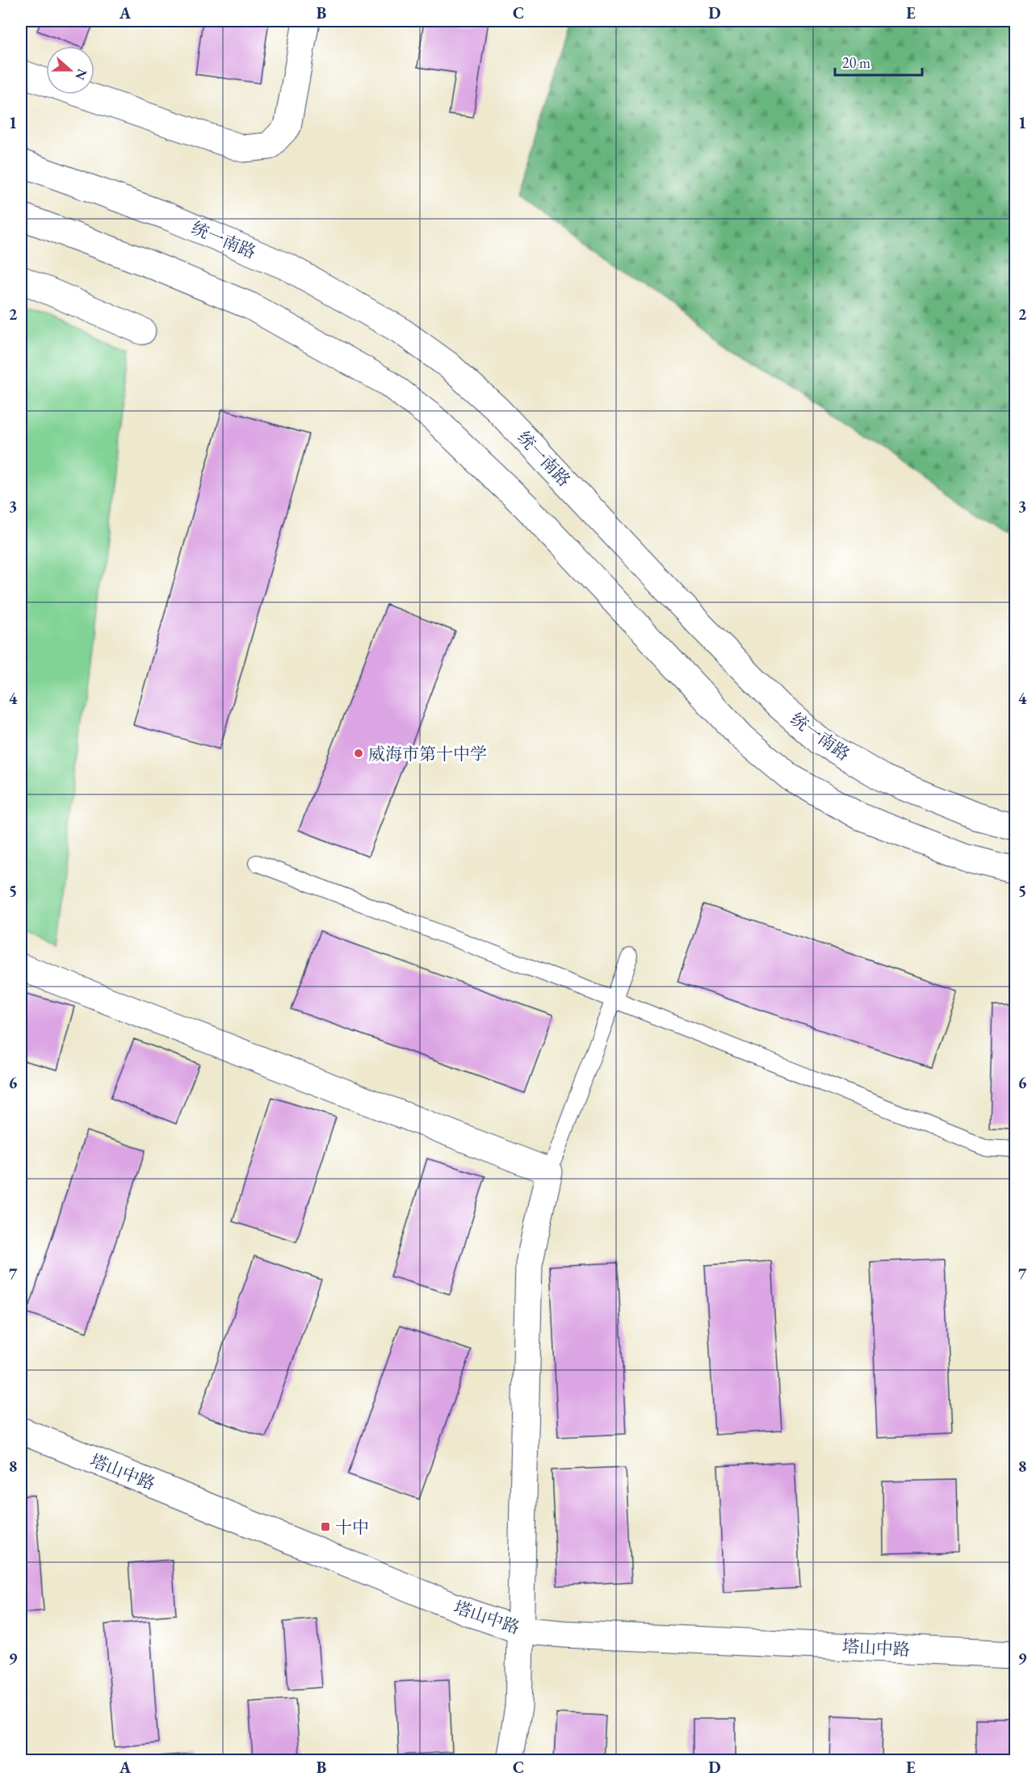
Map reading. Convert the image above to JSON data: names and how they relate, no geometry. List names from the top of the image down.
{
  "streets": {
    "main road": ["统一南路", "塔山中路"]
  },
  "places": {
    "other": ["威海市第十中学"],
    "transit": ["十中"]
  },
  "scale_bar": "20 m",
  "north": "right",
  "grid": {
    "columns": [
      "A",
      "B",
      "C",
      "D",
      "E"
    ],
    "rows": [
      "1",
      "2",
      "3",
      "4",
      "5",
      "6",
      "7",
      "8",
      "9"
    ]
  }
}
